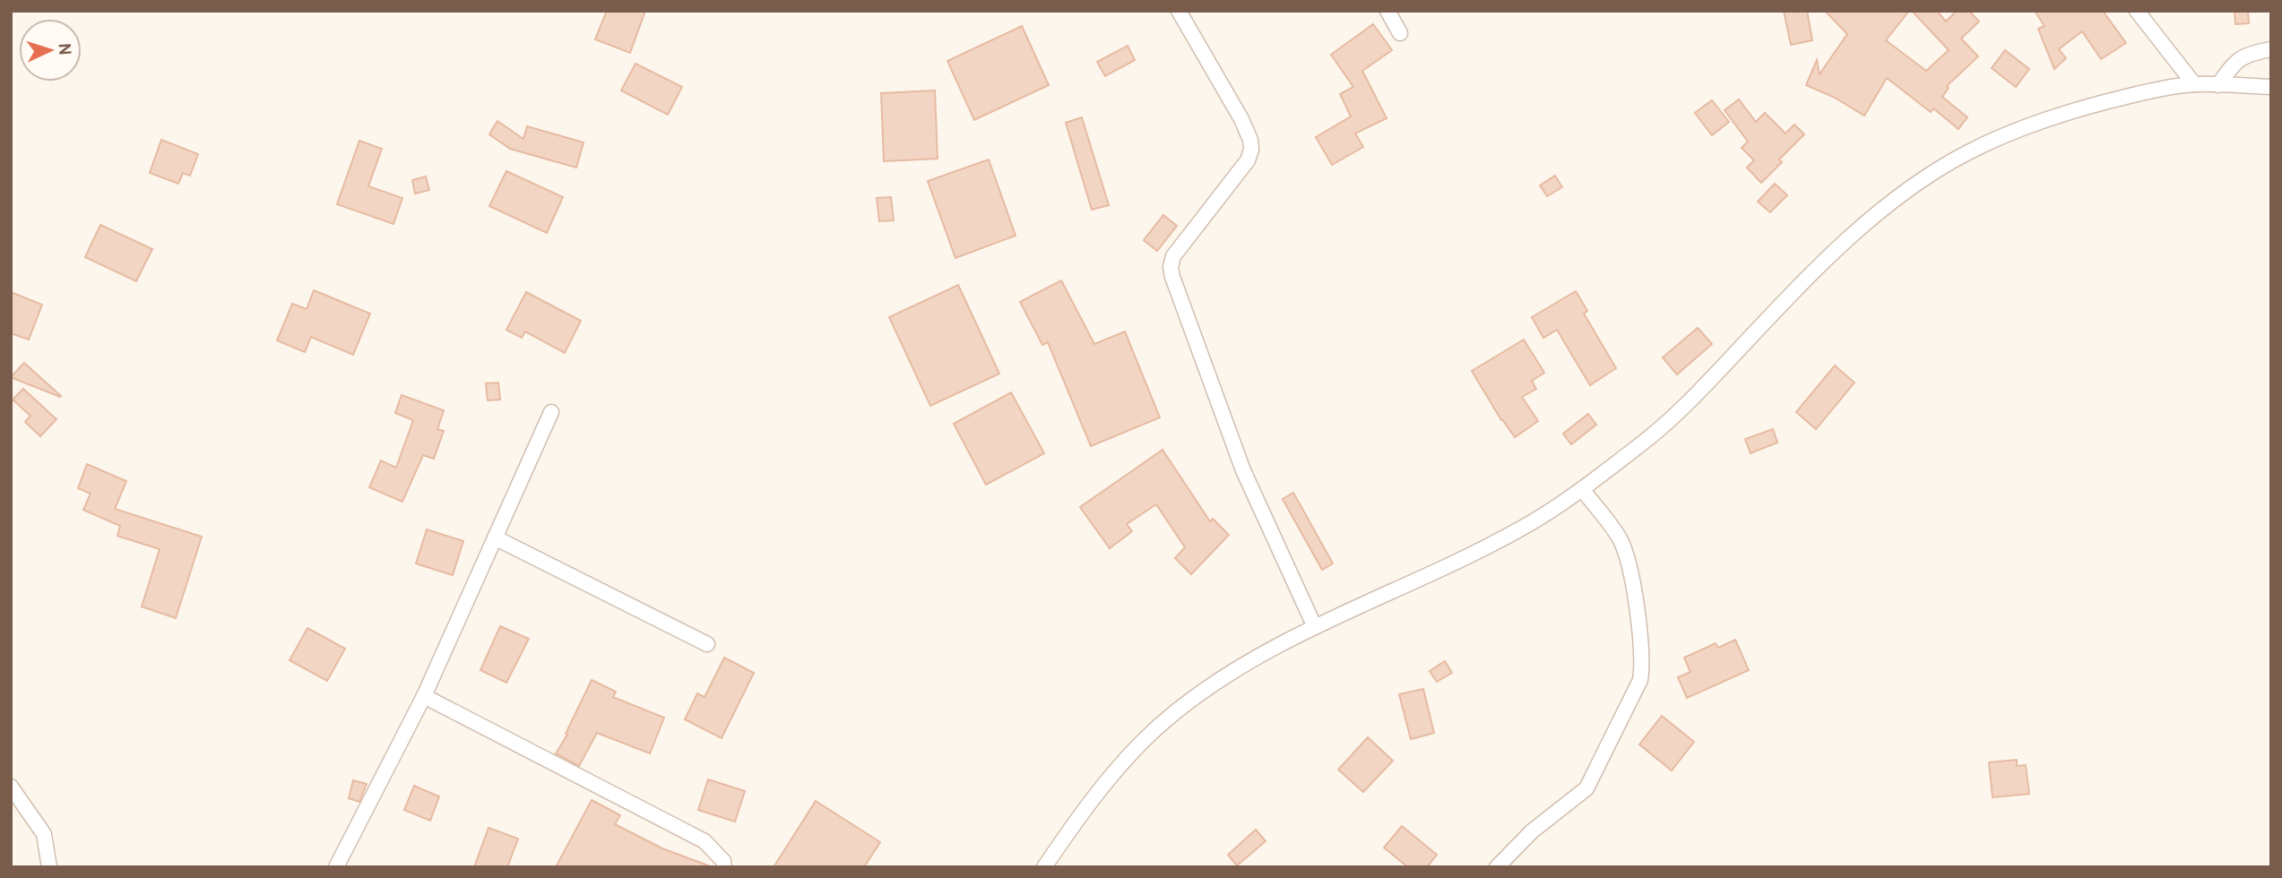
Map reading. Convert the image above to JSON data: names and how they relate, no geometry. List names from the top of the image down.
{
  "north": "right"
}
